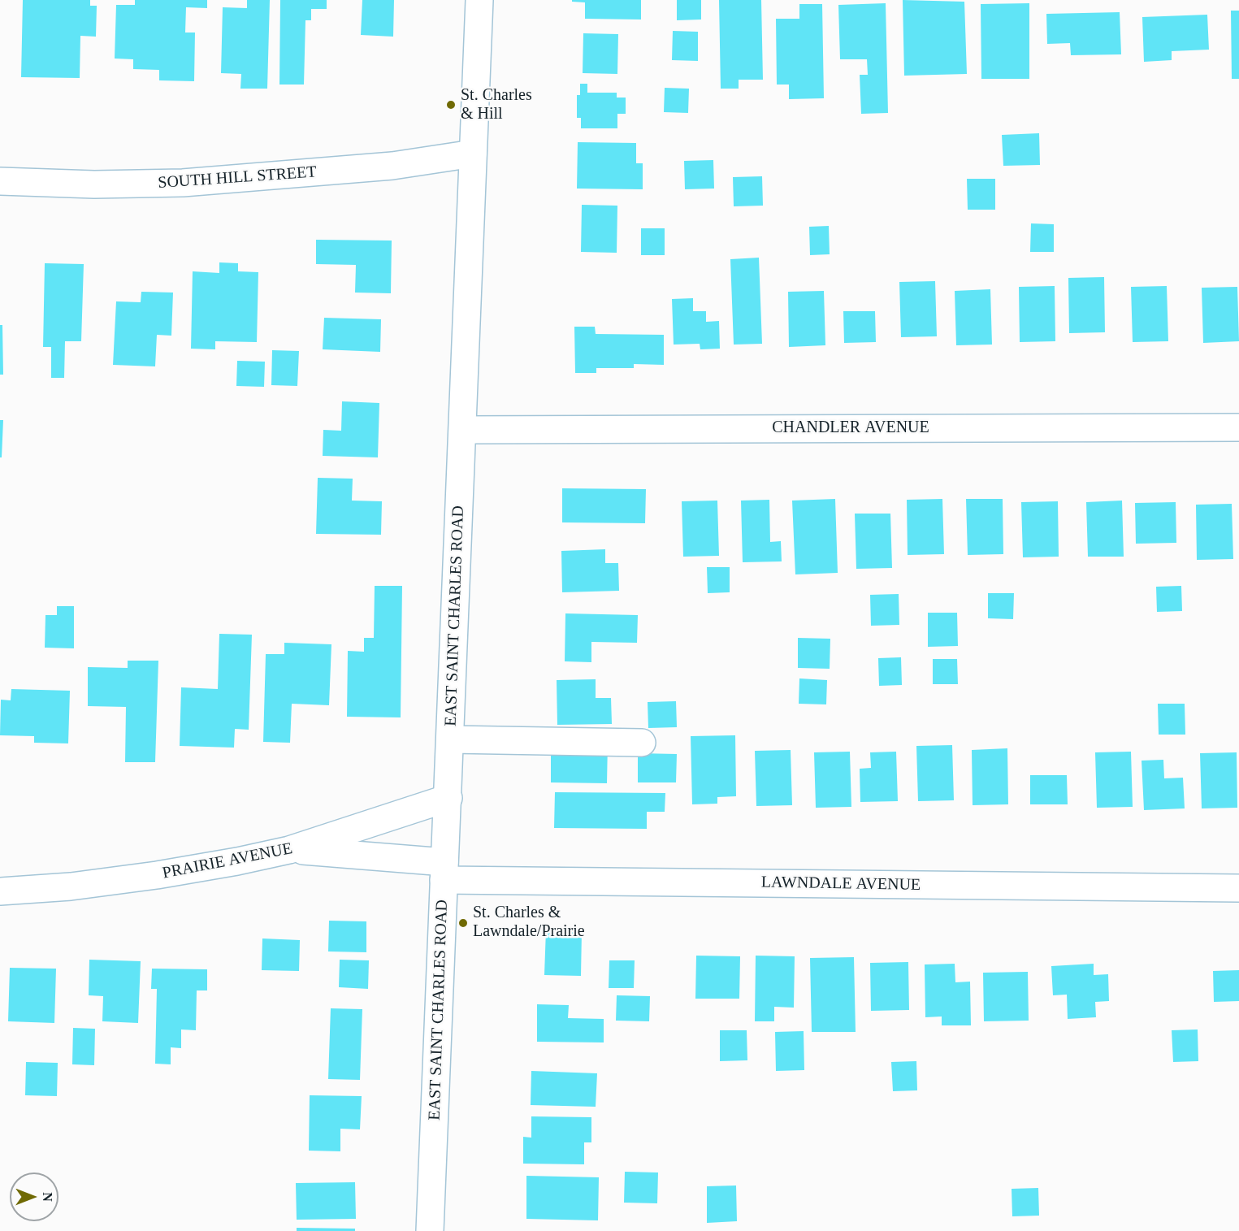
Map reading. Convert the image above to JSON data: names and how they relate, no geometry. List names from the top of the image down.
{
  "streets": {
    "street": [
      "SOUTH HILL STREET",
      "CHANDLER AVENUE",
      "EAST SAINT CHARLES ROAD",
      "PRAIRIE AVENUE",
      "LAWNDALE AVENUE"
    ]
  },
  "crossings": [
    ["SOUTH HILL STREET", "EAST SAINT CHARLES ROAD"],
    ["CHANDLER AVENUE", "EAST SAINT CHARLES ROAD"],
    ["EAST SAINT CHARLES ROAD", "PRAIRIE AVENUE"],
    ["EAST SAINT CHARLES ROAD", "LAWNDALE AVENUE"],
    ["PRAIRIE AVENUE", "LAWNDALE AVENUE"]
  ],
  "places": ["St. Charles & Hill", "St. Charles & Lawndale/Prairie"],
  "north": "right"
}
